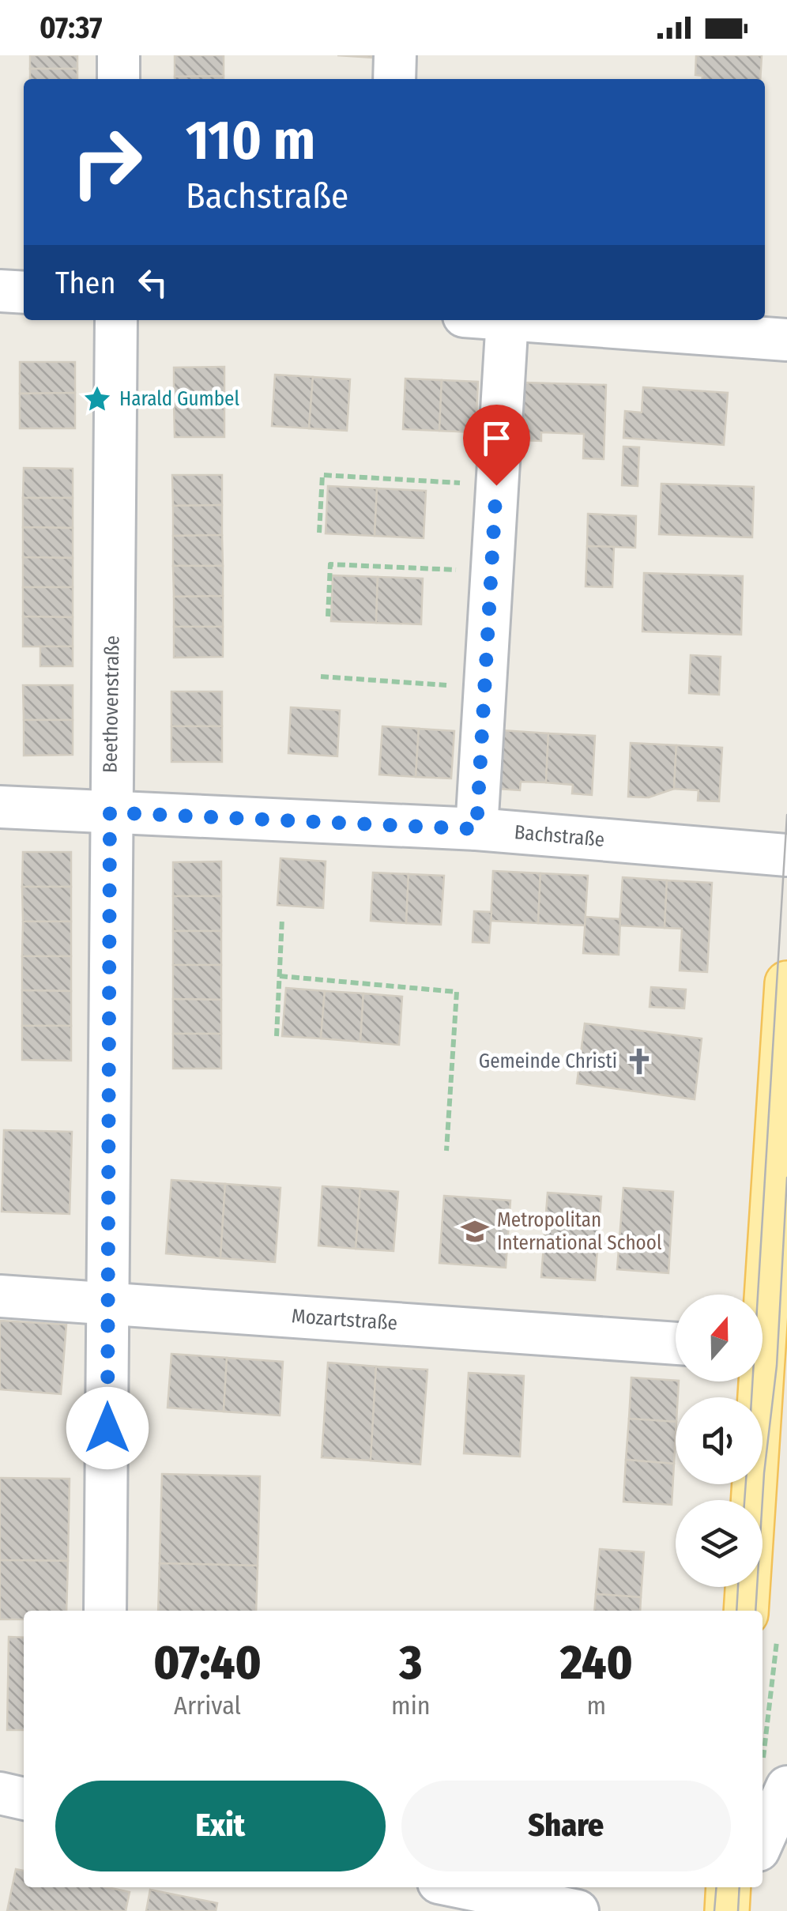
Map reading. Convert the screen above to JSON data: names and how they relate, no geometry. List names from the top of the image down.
{
  "streets": {
    "street": ["Beethovenstraße", "Bachstraße", "Mozartstraße"]
  },
  "crossings": [
    ["Beethovenstraße", "Bachstraße"],
    ["Beethovenstraße", "Mozartstraße"]
  ],
  "places": {
    "place": ["Harald Gumbel"],
    "church": ["Gemeinde Christi"],
    "school or university": ["Metropolitan International School"]
  },
  "north": "top",
  "page": {
    "status": "07:37",
    "turn": ["110 m", "Bachstraße"],
    "then": "Then",
    "eta": [
      "07:40",
      "Arrival",
      "3",
      "min",
      "240",
      "m"
    ],
    "buttons": ["Exit", "Share"]
  }
}
